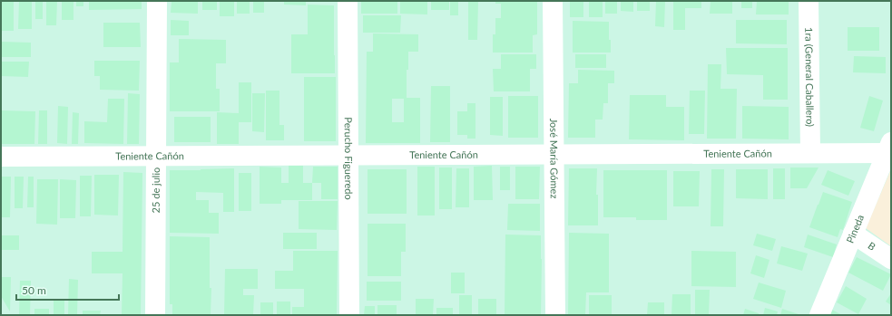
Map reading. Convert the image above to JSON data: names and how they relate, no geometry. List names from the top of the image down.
{
  "streets": {
    "street": [
      "1ra (General Caballero)",
      "Teniente Cañón",
      "Perucho Figueredo",
      "José María Gómez",
      "25 de julio",
      "Pineda",
      "B"
    ]
  },
  "crossings": [
    ["1ra (General Caballero)", "Teniente Cañón"],
    ["Teniente Cañón", "Perucho Figueredo"],
    ["Teniente Cañón", "José María Gómez"],
    ["Teniente Cañón", "25 de julio"],
    ["Teniente Cañón", "Pineda"],
    ["Pineda", "B"]
  ],
  "scale_bar": "50 m"
}
